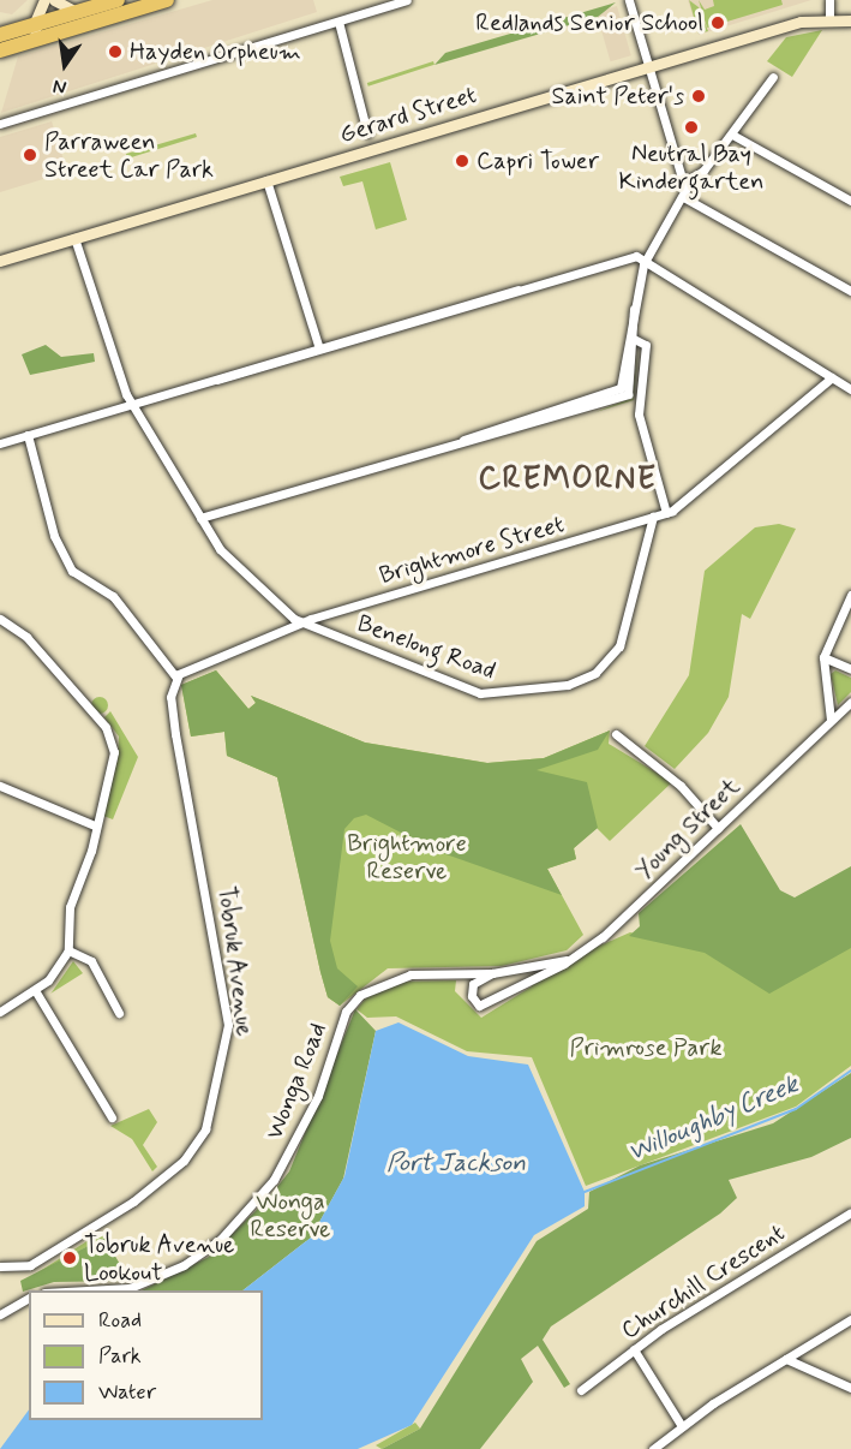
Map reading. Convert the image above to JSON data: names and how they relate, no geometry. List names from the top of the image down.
{
  "streets": {
    "main road": ["Gerard Street"],
    "street": [
      "Brightmore Street",
      "Benelong Road",
      "Young Street",
      "Tobruk Avenue",
      "Wonga Road",
      "Churchill Crescent"
    ]
  },
  "crossings": [
    ["Gerard Street", "Benelong Road"],
    ["Brightmore Street", "Benelong Road"],
    ["Brightmore Street", "Tobruk Avenue"],
    ["Young Street", "Wonga Road"]
  ],
  "districts": ["CREMORNE"],
  "water": ["Willoughby Creek", "Port Jackson"],
  "parks": ["Brightmore Reserve", "Primrose Park", "Wonga Reserve"],
  "places": [
    "Redlands Senior School",
    "Hayden Orpheum",
    "Saint Peter's",
    "Neutral Bay Kindergarten",
    "Parraween Street Car Park",
    "Capri Tower",
    "Tobruk Avenue Lookout"
  ],
  "legend": ["Road", "Park", "Water"],
  "north": "bottom"
}
